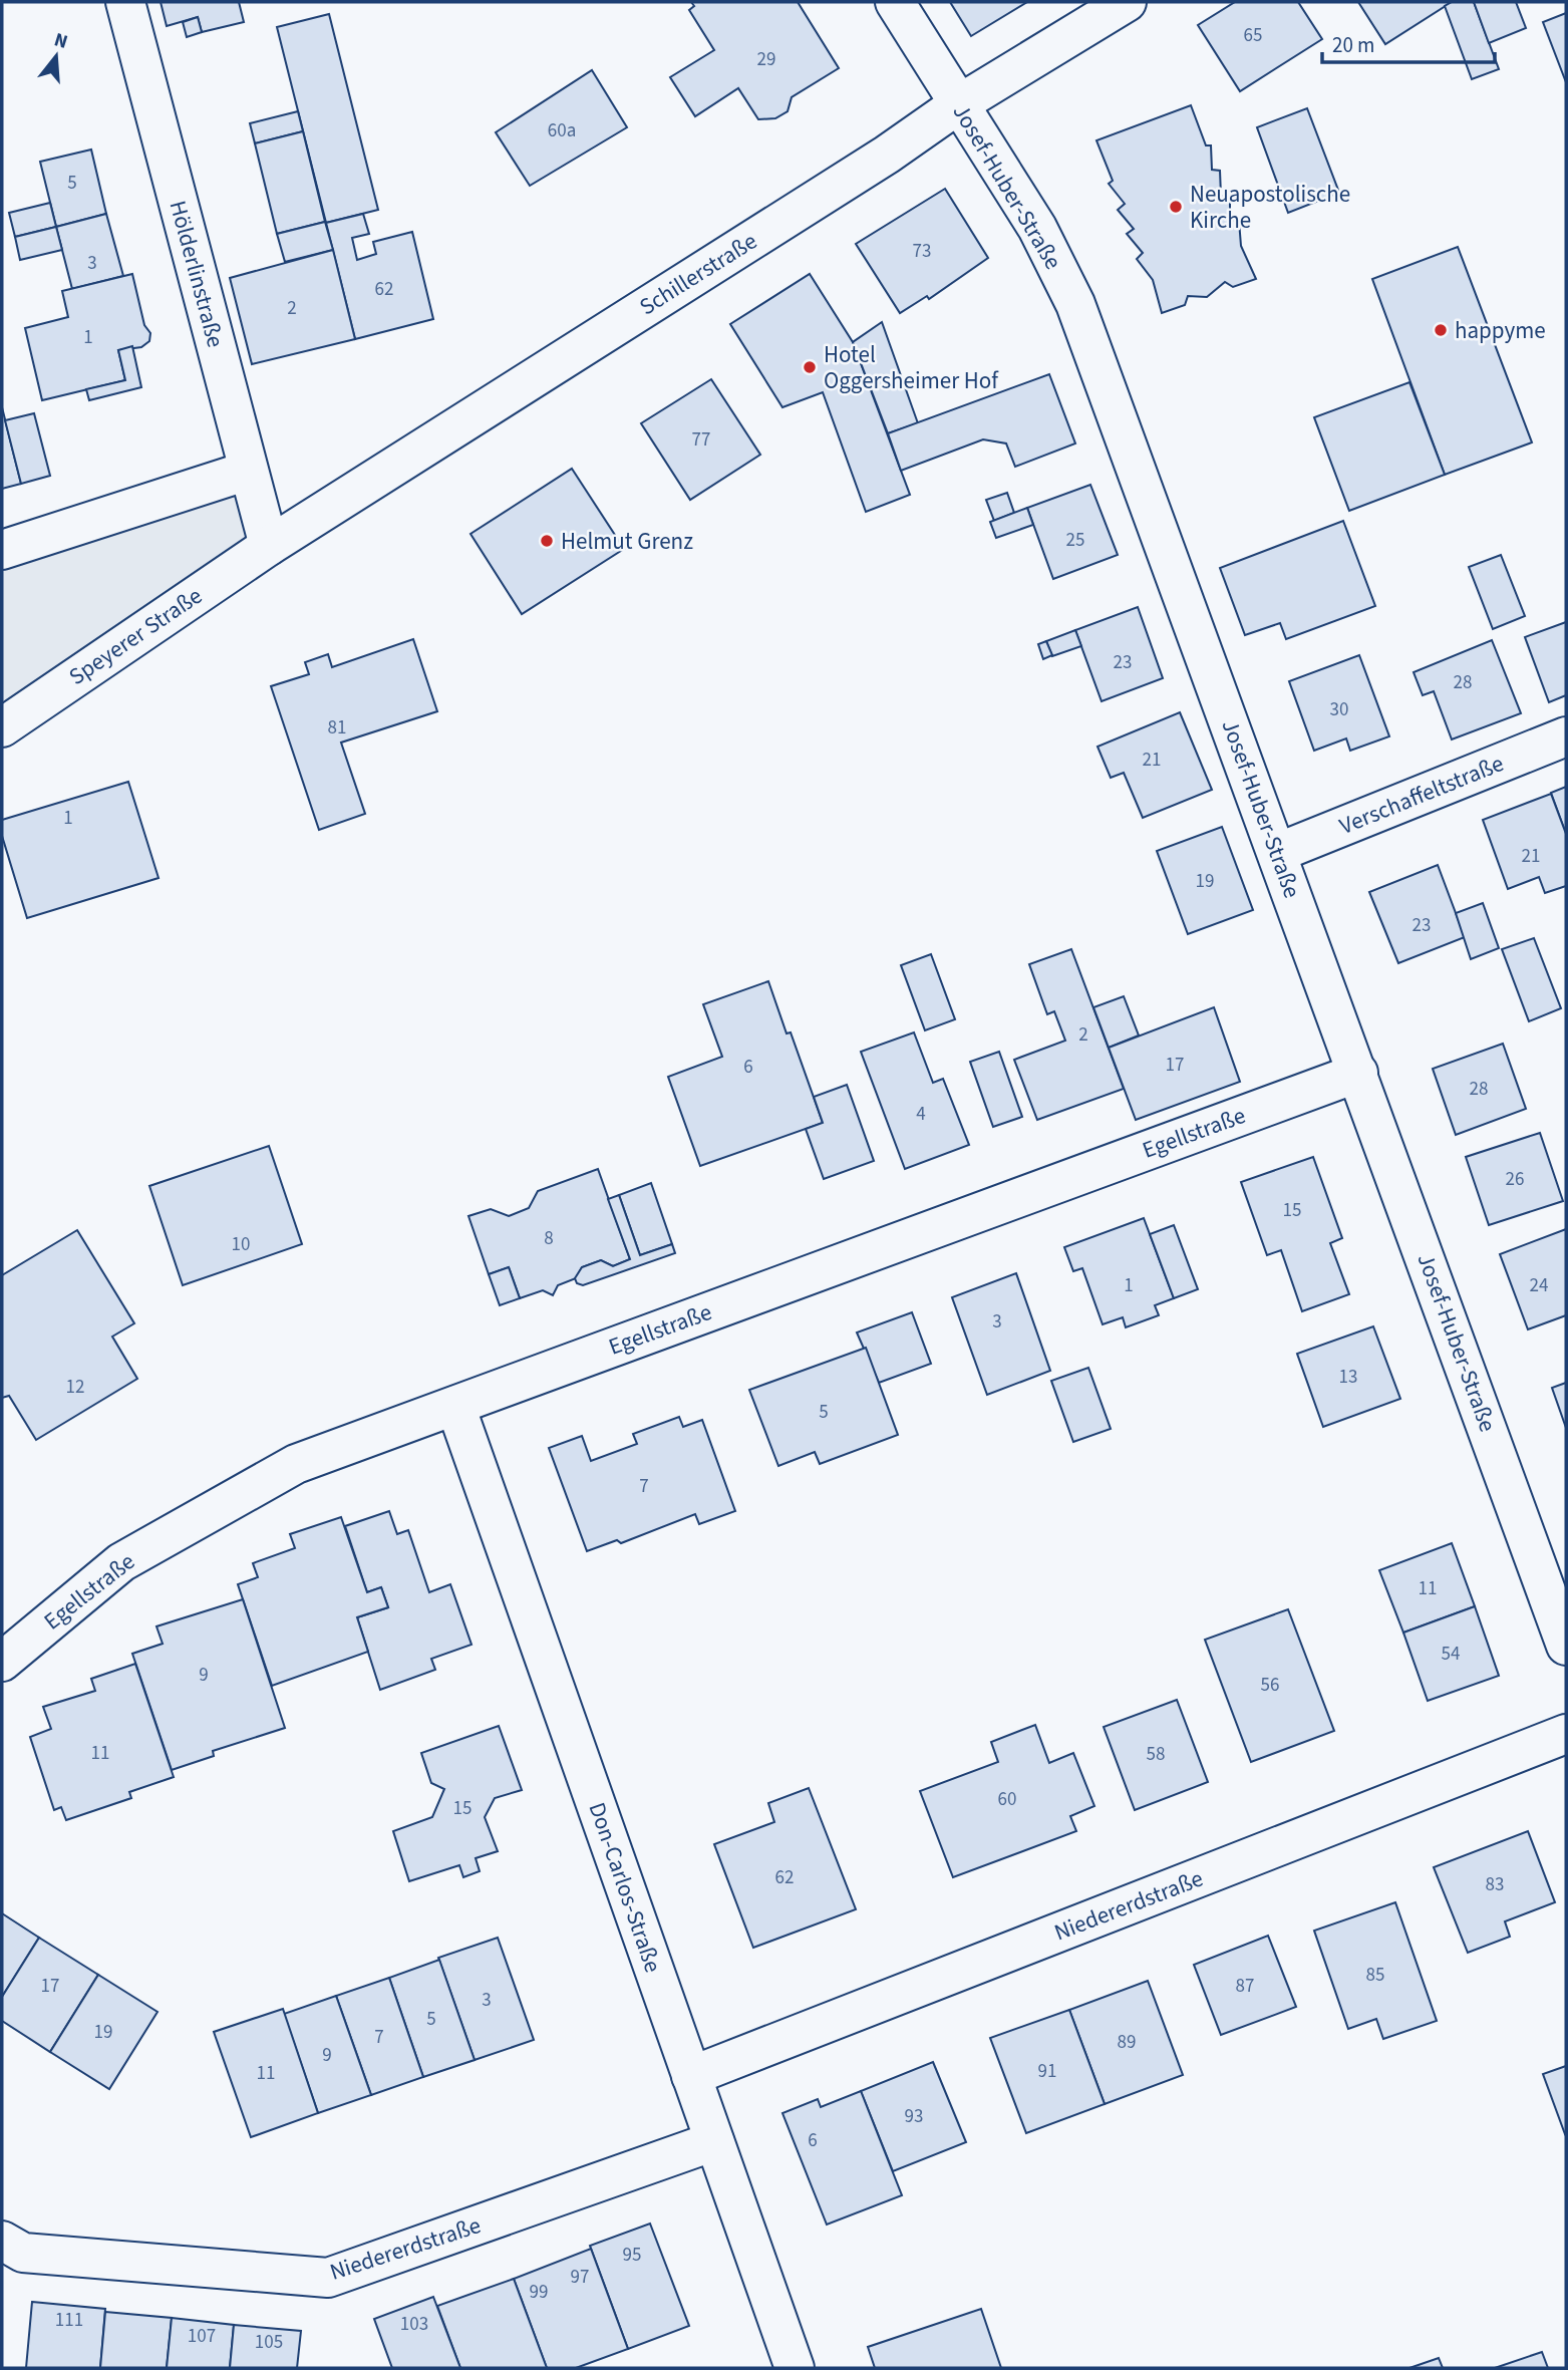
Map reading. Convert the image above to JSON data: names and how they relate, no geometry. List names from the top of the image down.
{
  "streets": {
    "street": [
      "Josef-Huber-Straße",
      "Hölderlinstraße",
      "Schillerstraße",
      "Speyerer Straße",
      "Verschaffeltstraße",
      "Egellstraße",
      "Don-Carlos-Straße",
      "Niedererdstraße"
    ]
  },
  "crossings": [
    ["Josef-Huber-Straße", "Schillerstraße"],
    ["Josef-Huber-Straße", "Verschaffeltstraße"],
    ["Josef-Huber-Straße", "Egellstraße"],
    ["Hölderlinstraße", "Schillerstraße"],
    ["Hölderlinstraße", "Speyerer Straße"],
    ["Schillerstraße", "Speyerer Straße"],
    ["Egellstraße", "Don-Carlos-Straße"],
    ["Don-Carlos-Straße", "Niedererdstraße"]
  ],
  "places": [
    "Neuapostolische Kirche",
    "happyme",
    "Hotel Oggersheimer Hof",
    "Helmut Grenz"
  ],
  "house_numbers": [
    "65",
    "29",
    "60a",
    "5",
    "73",
    "3",
    "62",
    "2",
    "1",
    "77",
    "25",
    "23",
    "28",
    "30",
    "81",
    "21",
    "1",
    "21",
    "19",
    "23",
    "2",
    "17",
    "6",
    "28",
    "4",
    "26",
    "15",
    "8",
    "10",
    "1",
    "24",
    "3",
    "13",
    "12",
    "5",
    "7",
    "11",
    "54",
    "9",
    "56",
    "11",
    "58",
    "60",
    "15",
    "62",
    "83",
    "85",
    "17",
    "87",
    "3",
    "5",
    "19",
    "7",
    "89",
    "9",
    "91",
    "11",
    "93",
    "6",
    "95",
    "97",
    "99",
    "111",
    "103",
    "107",
    "105"
  ],
  "scale_bar": "20 m",
  "north": "top"
}
